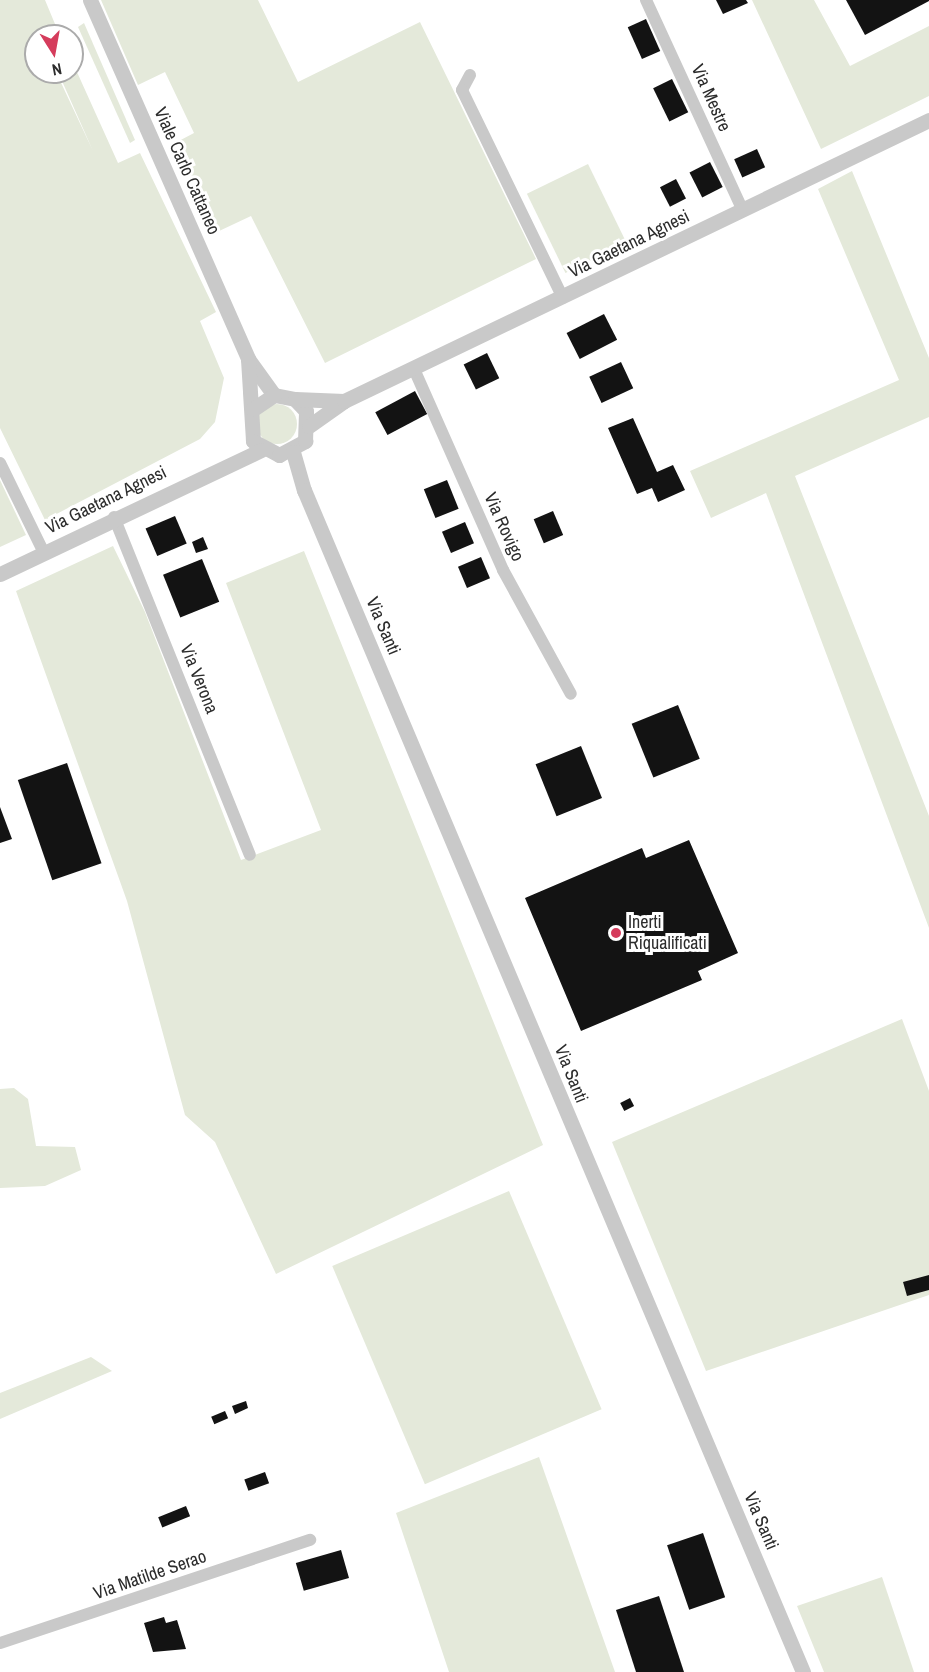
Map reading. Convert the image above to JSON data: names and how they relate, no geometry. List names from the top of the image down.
{
  "streets": {
    "street": [
      "Via Mestre",
      "Viale Carlo Cattaneo",
      "Via Gaetana Agnesi",
      "Via Rovigo",
      "Via Santi",
      "Via Verona",
      "Via Matilde Serao"
    ]
  },
  "crossings": [
    ["Via Mestre", "Via Gaetana Agnesi"],
    ["Viale Carlo Cattaneo", "Via Gaetana Agnesi"],
    ["Viale Carlo Cattaneo", "Via Santi"],
    ["Via Gaetana Agnesi", "Via Rovigo"],
    ["Via Gaetana Agnesi", "Via Santi"],
    ["Via Gaetana Agnesi", "Via Verona"]
  ],
  "places": ["Inerti Riqualificati"],
  "north": "bottom"
}
